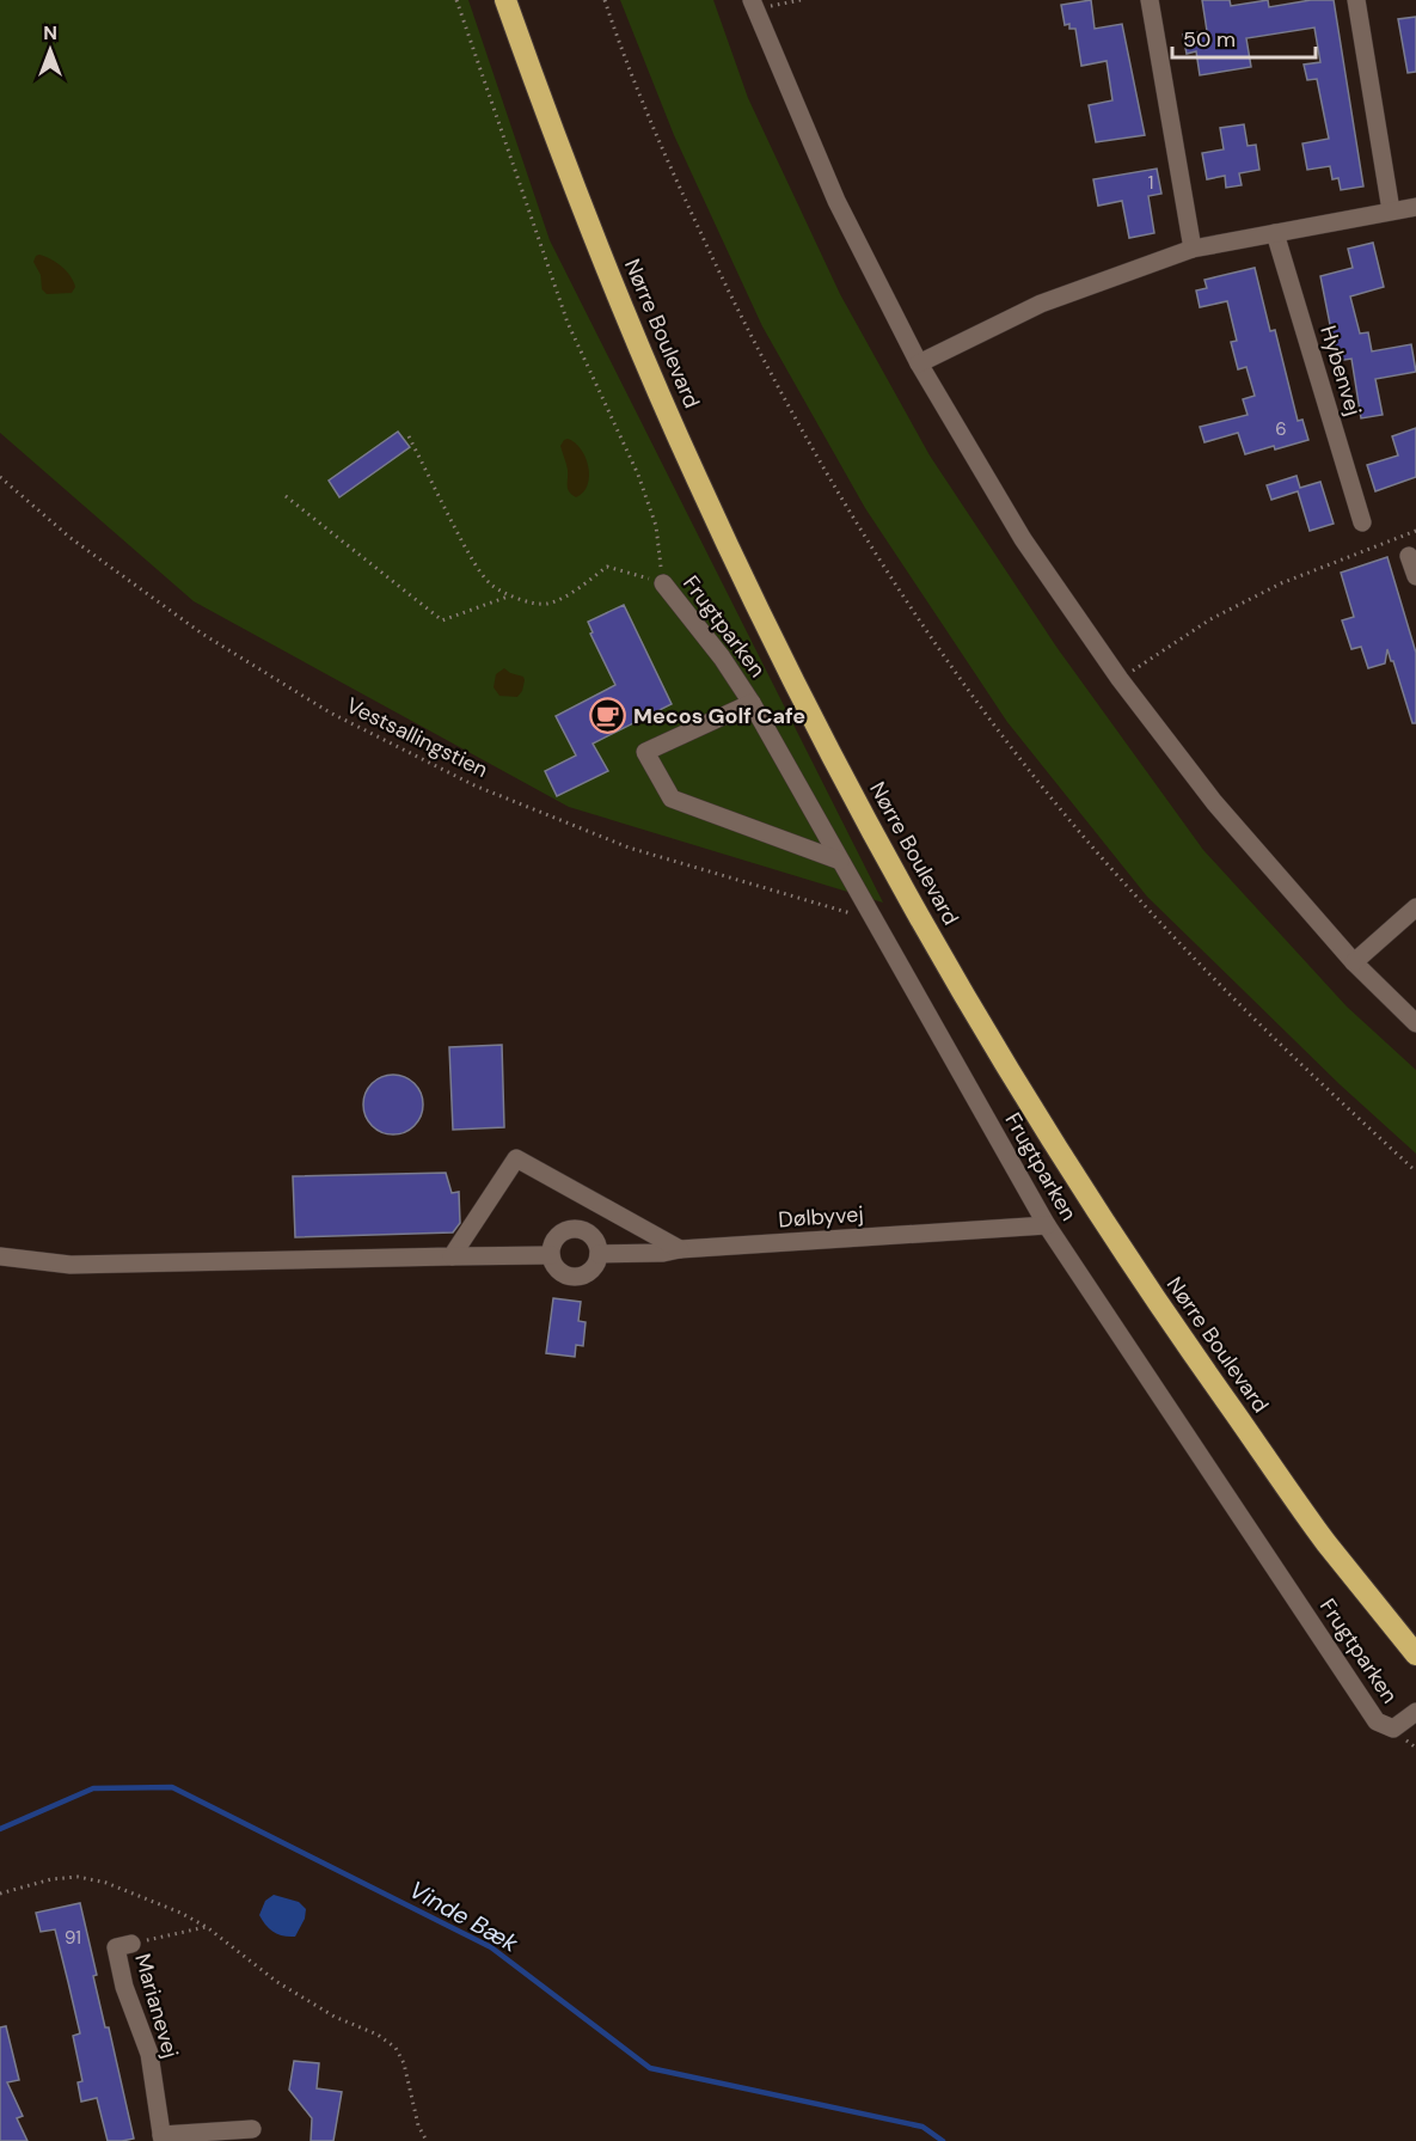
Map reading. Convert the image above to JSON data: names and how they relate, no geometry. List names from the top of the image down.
{
  "streets": {
    "highway": ["Nørre Boulevard"],
    "street": [
      "Hybenvej",
      "Frugtparken",
      "Dølbyvej",
      "Marianevej"
    ],
    "path": ["Vestsallingstien"]
  },
  "crossings": [
    ["Frugtparken", "Vestsallingstien"],
    ["Frugtparken", "Dølbyvej"]
  ],
  "water": ["Vinde Bæk"],
  "places": {
    "cafe": ["Mecos Golf Cafe"]
  },
  "house_numbers": ["1", "6", "91"],
  "scale_bar": "50 m",
  "north": "top"
}
